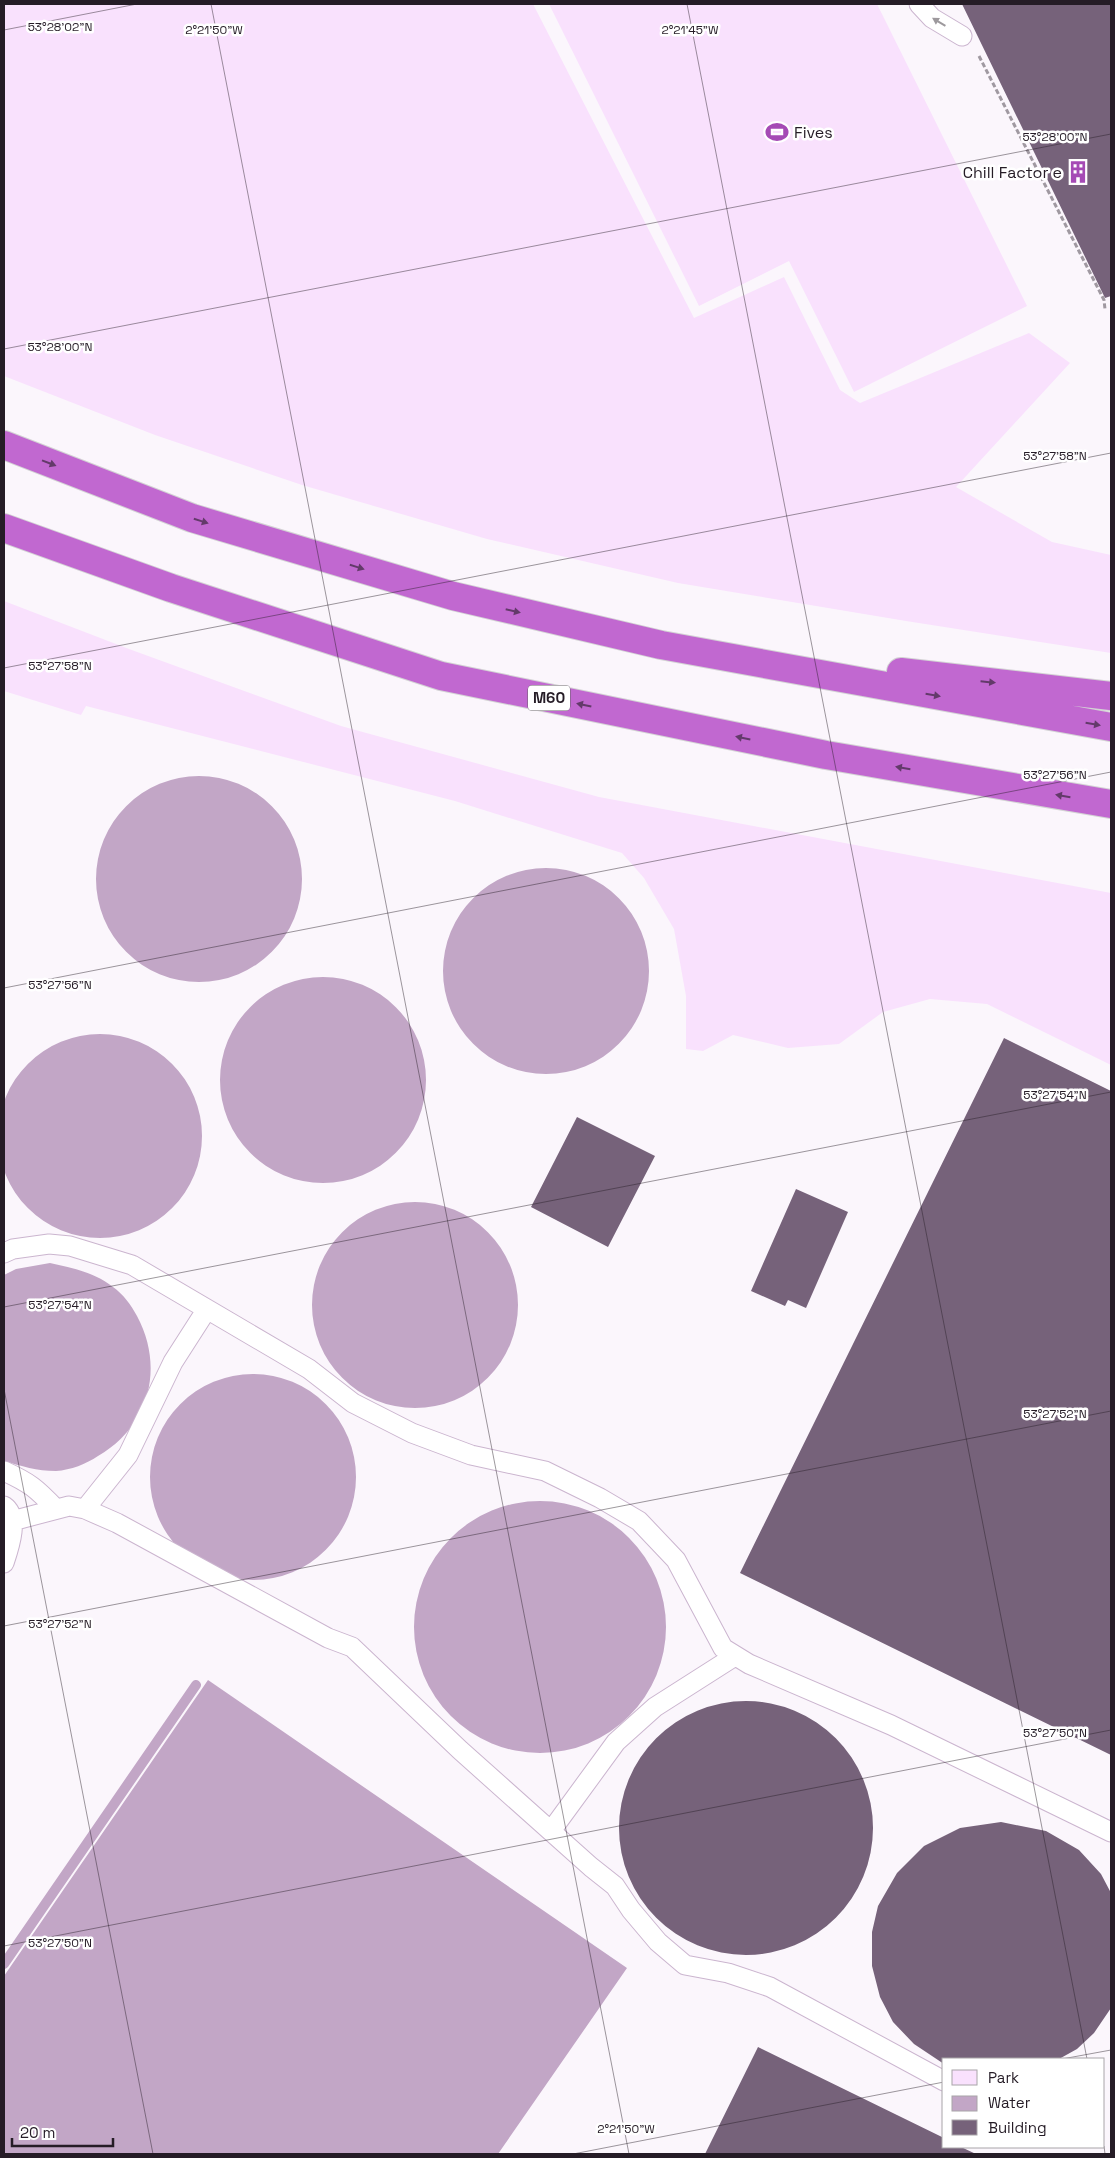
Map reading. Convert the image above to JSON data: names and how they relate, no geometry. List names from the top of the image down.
{
  "streets": {
    "highway": ["M60"]
  },
  "places": {
    "sports": ["Fives"],
    "building": ["Chill Factor e"]
  },
  "legend": ["Park", "Water", "Building"],
  "scale_bar": "20 m",
  "coordinates": [
    "53°28'02\"N",
    "2°21'50\"W",
    "2°21'45\"W",
    "53°28'00\"N",
    "53°27'58\"N",
    "53°27'56\"N",
    "53°27'54\"N",
    "53°27'52\"N",
    "53°27'50\"N"
  ]
}
